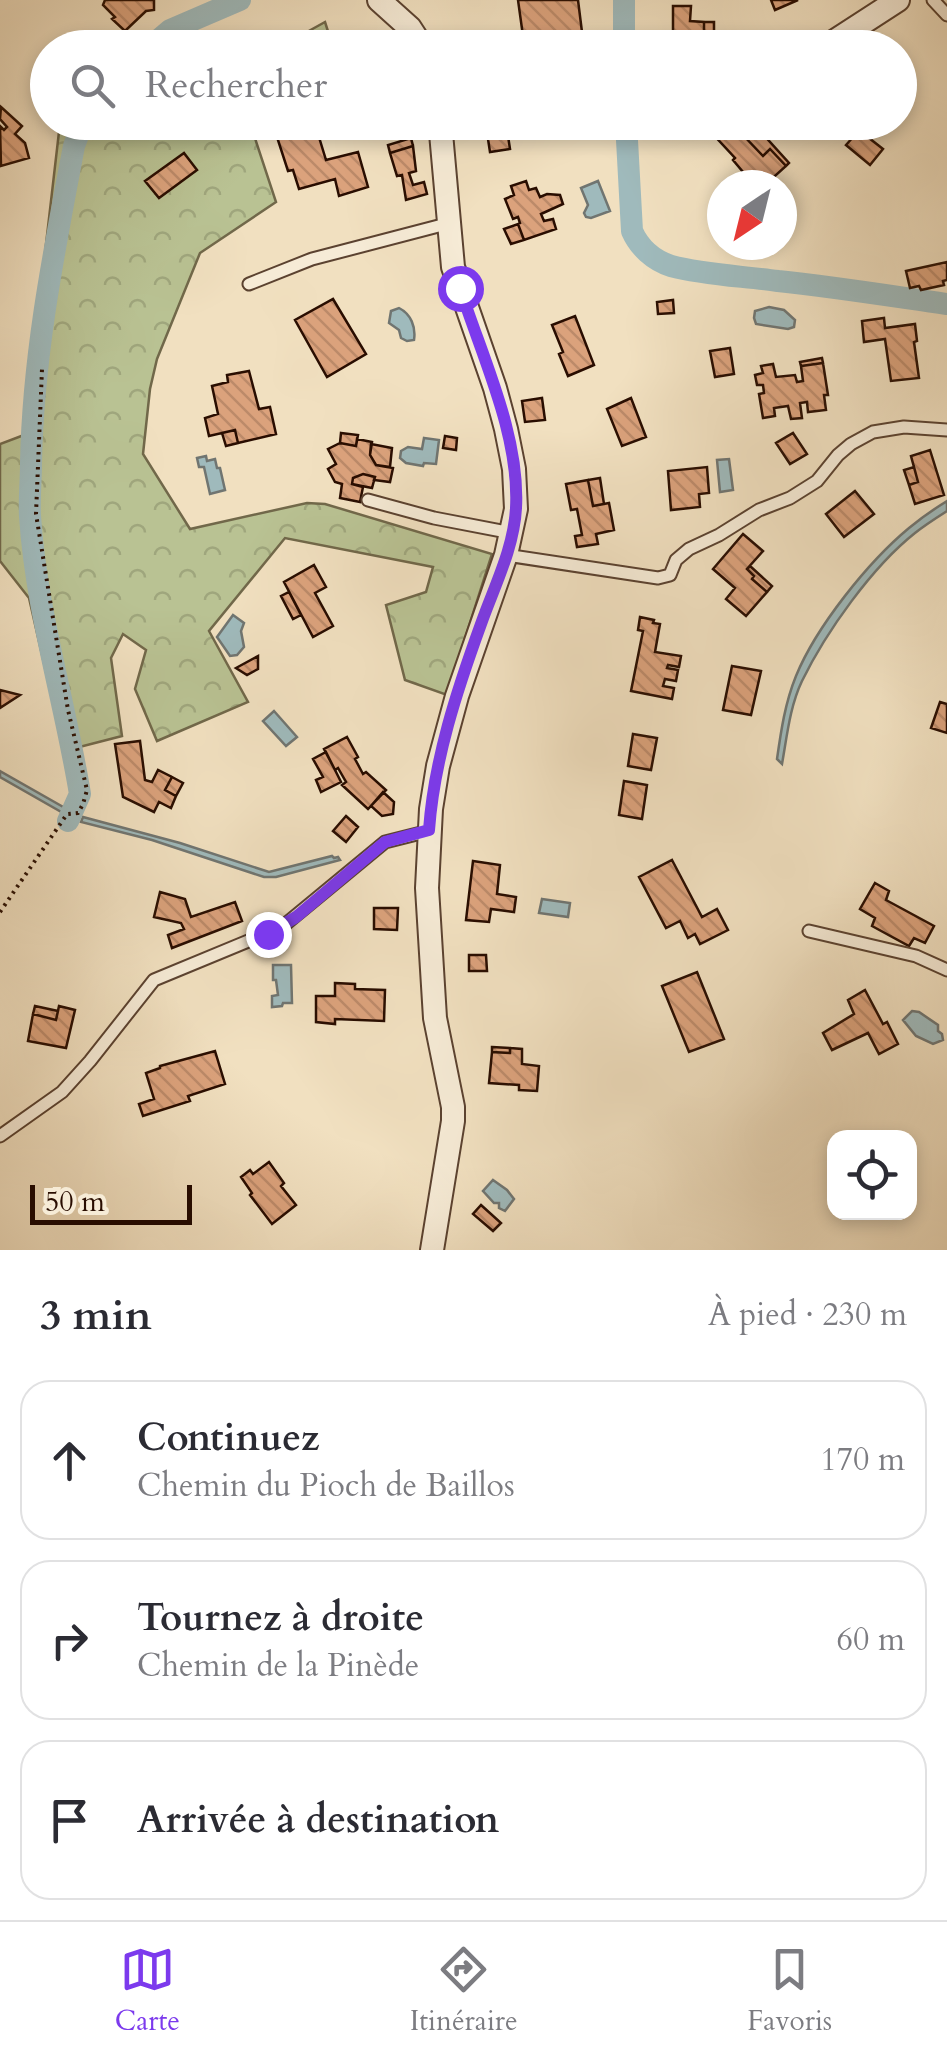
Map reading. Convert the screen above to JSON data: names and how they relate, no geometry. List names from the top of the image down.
{
  "scale_bar": "50 m",
  "north": "bottom left",
  "page": {
    "search": "Rechercher",
    "scale": "50 m",
    "heading": ["3 min", "À pied · 230 m"],
    "list": [
      ["Continuez", "Chemin du Pioch de Baillos", "170 m"],
      ["Tournez à droite", "Chemin de la Pinède", "60 m"],
      "Arrivée à destination"
    ],
    "nav": ["Carte", "Itinéraire", "Favoris"]
  }
}
